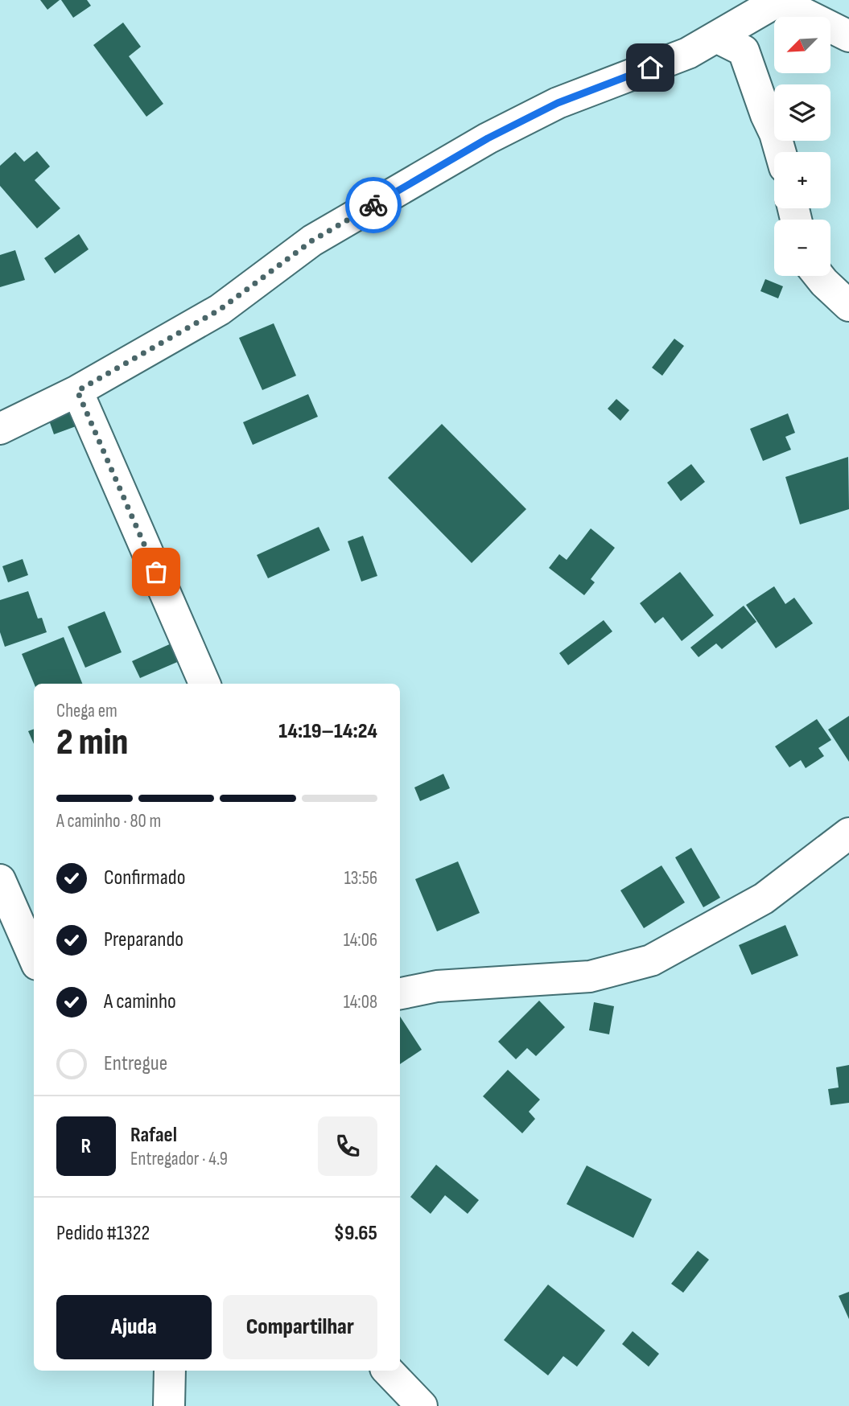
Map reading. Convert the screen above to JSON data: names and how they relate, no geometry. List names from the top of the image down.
{
  "north": "bottom left",
  "page": {
    "map_buttons": ["+", "−"],
    "heading": ["2 min", "Chega em", "14:19–14:24"],
    "panel": [
      "Rafael",
      "Entregador · 4.9",
      "Pedido #1322",
      "$9.65"
    ],
    "bar": "A caminho · 80 m",
    "list": [
      ["Confirmado", "13:56"],
      ["Preparando", "14:06"],
      ["A caminho", "14:08"],
      "Entregue"
    ],
    "round": "R",
    "buttons": ["Ajuda", "Compartilhar"]
  }
}
